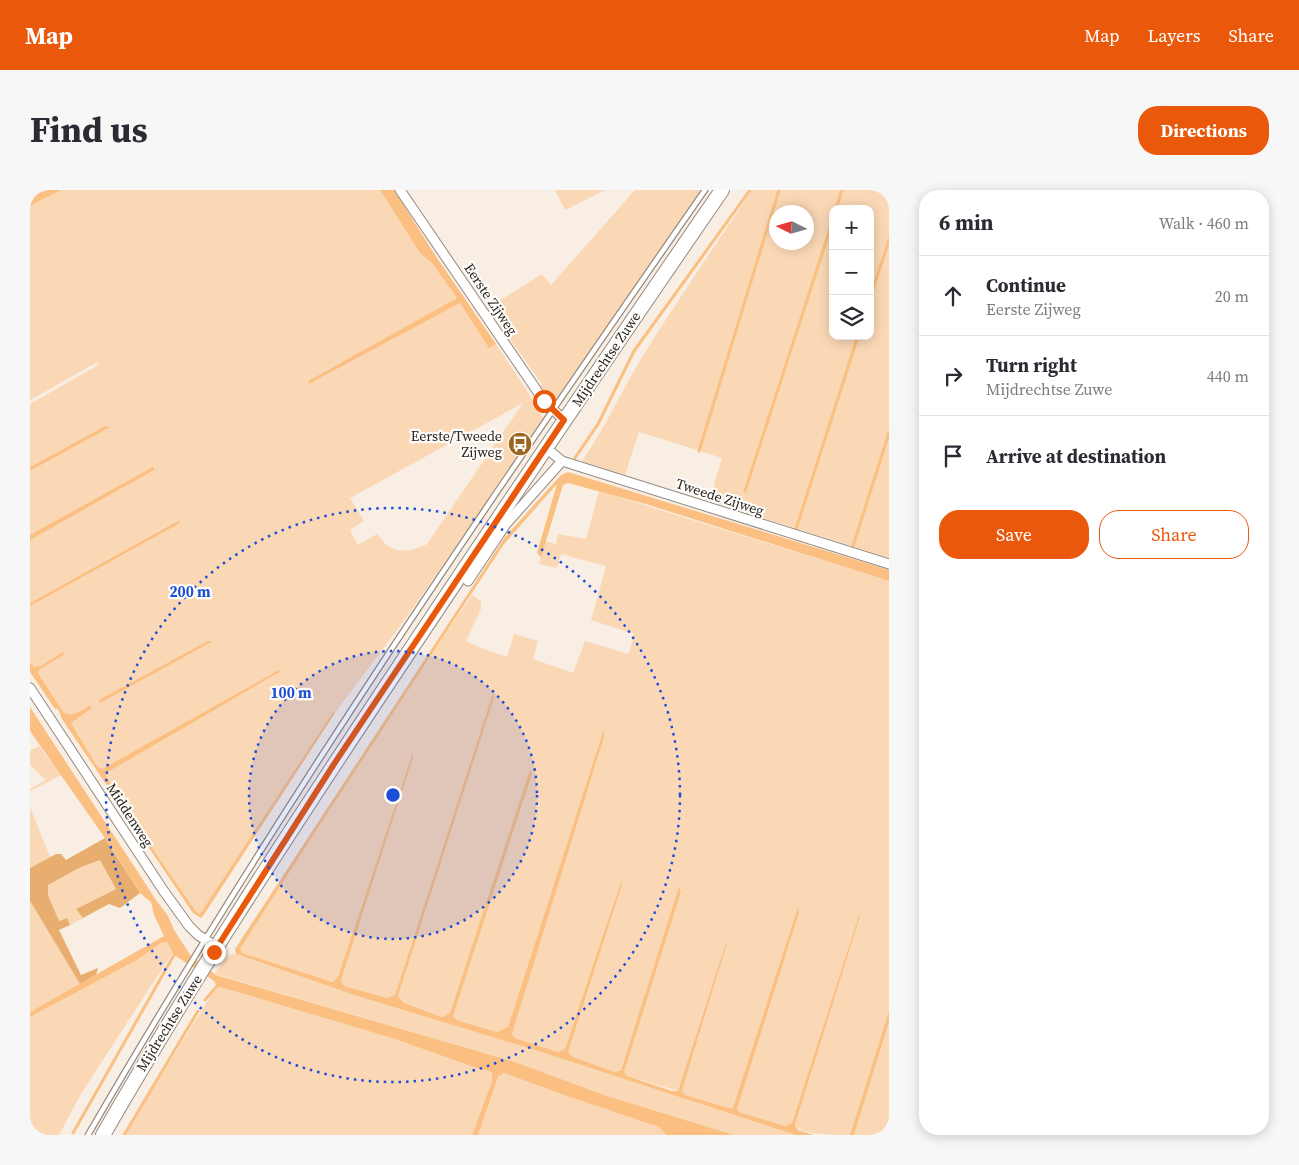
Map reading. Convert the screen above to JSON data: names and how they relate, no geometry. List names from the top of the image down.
{
  "streets": {
    "main road": ["Mijdrechtse Zuwe"],
    "street": ["Eerste Zijweg", "Tweede Zijweg", "Middenweg"]
  },
  "crossings": [
    ["Eerste Zijweg", "Mijdrechtse Zuwe"],
    ["Mijdrechtse Zuwe", "Tweede Zijweg"],
    ["Mijdrechtse Zuwe", "Middenweg"]
  ],
  "places": {
    "bus stop": ["Eerste/Tweede Zijweg"]
  },
  "north": "left",
  "page": {
    "header": "Map",
    "nav": ["Map", "Layers", "Share"],
    "title": "Find us",
    "buttons": [
      "Directions",
      ["Save", "Share"]
    ],
    "heading": ["6 min", "Walk · 460 m"],
    "map_buttons": ["+", "−"],
    "list": [
      ["Continue", "Eerste Zijweg", "20 m"],
      ["Turn right", "Mijdrechtse Zuwe", "440 m"],
      "Arrive at destination"
    ]
  },
  "rings": ["200 m", "100 m"]
}
